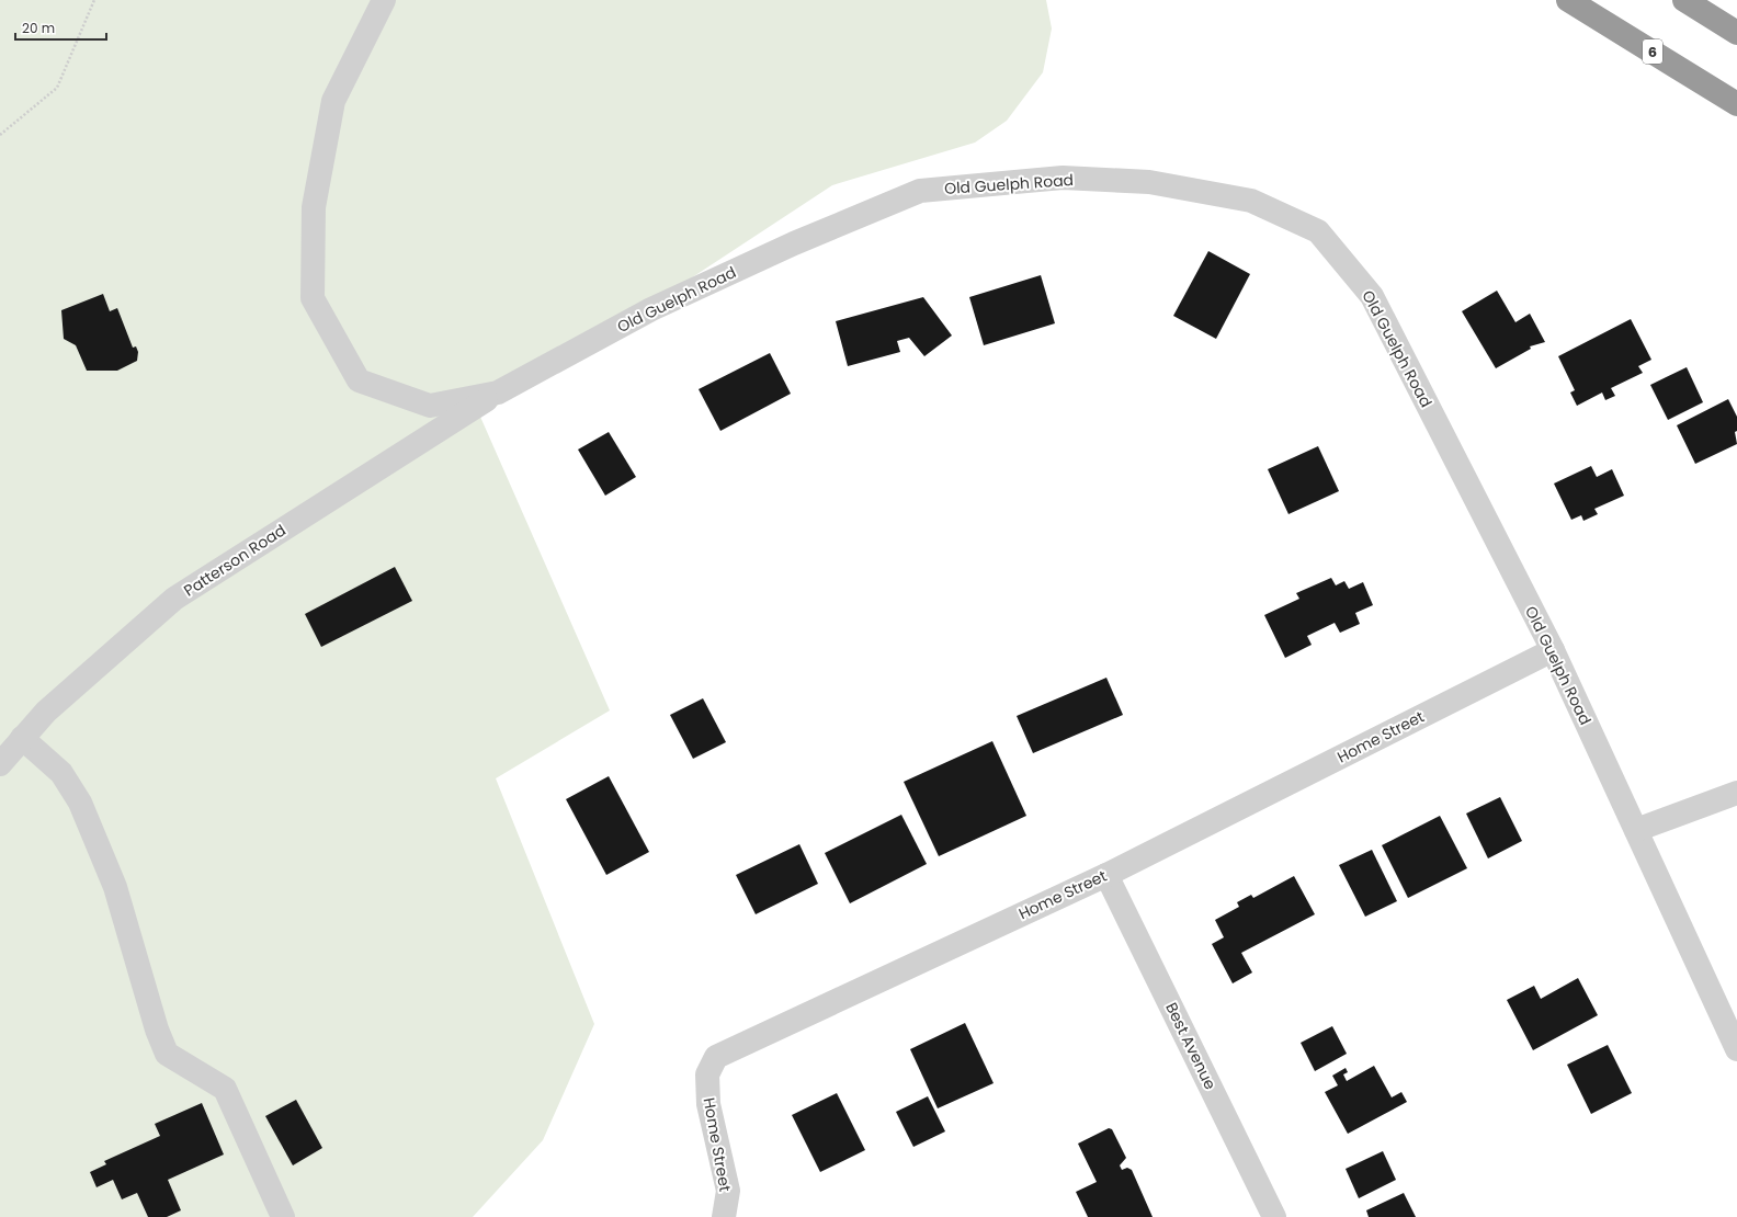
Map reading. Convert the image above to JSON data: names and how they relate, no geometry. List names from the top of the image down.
{
  "streets": {
    "highway": ["6"],
    "street": [
      "Old Guelph Road",
      "Patterson Road",
      "Home Street",
      "Best Avenue"
    ]
  },
  "crossings": [
    ["Old Guelph Road", "Patterson Road"],
    ["Old Guelph Road", "Home Street"],
    ["Home Street", "Best Avenue"]
  ],
  "scale_bar": "20 m"
}
